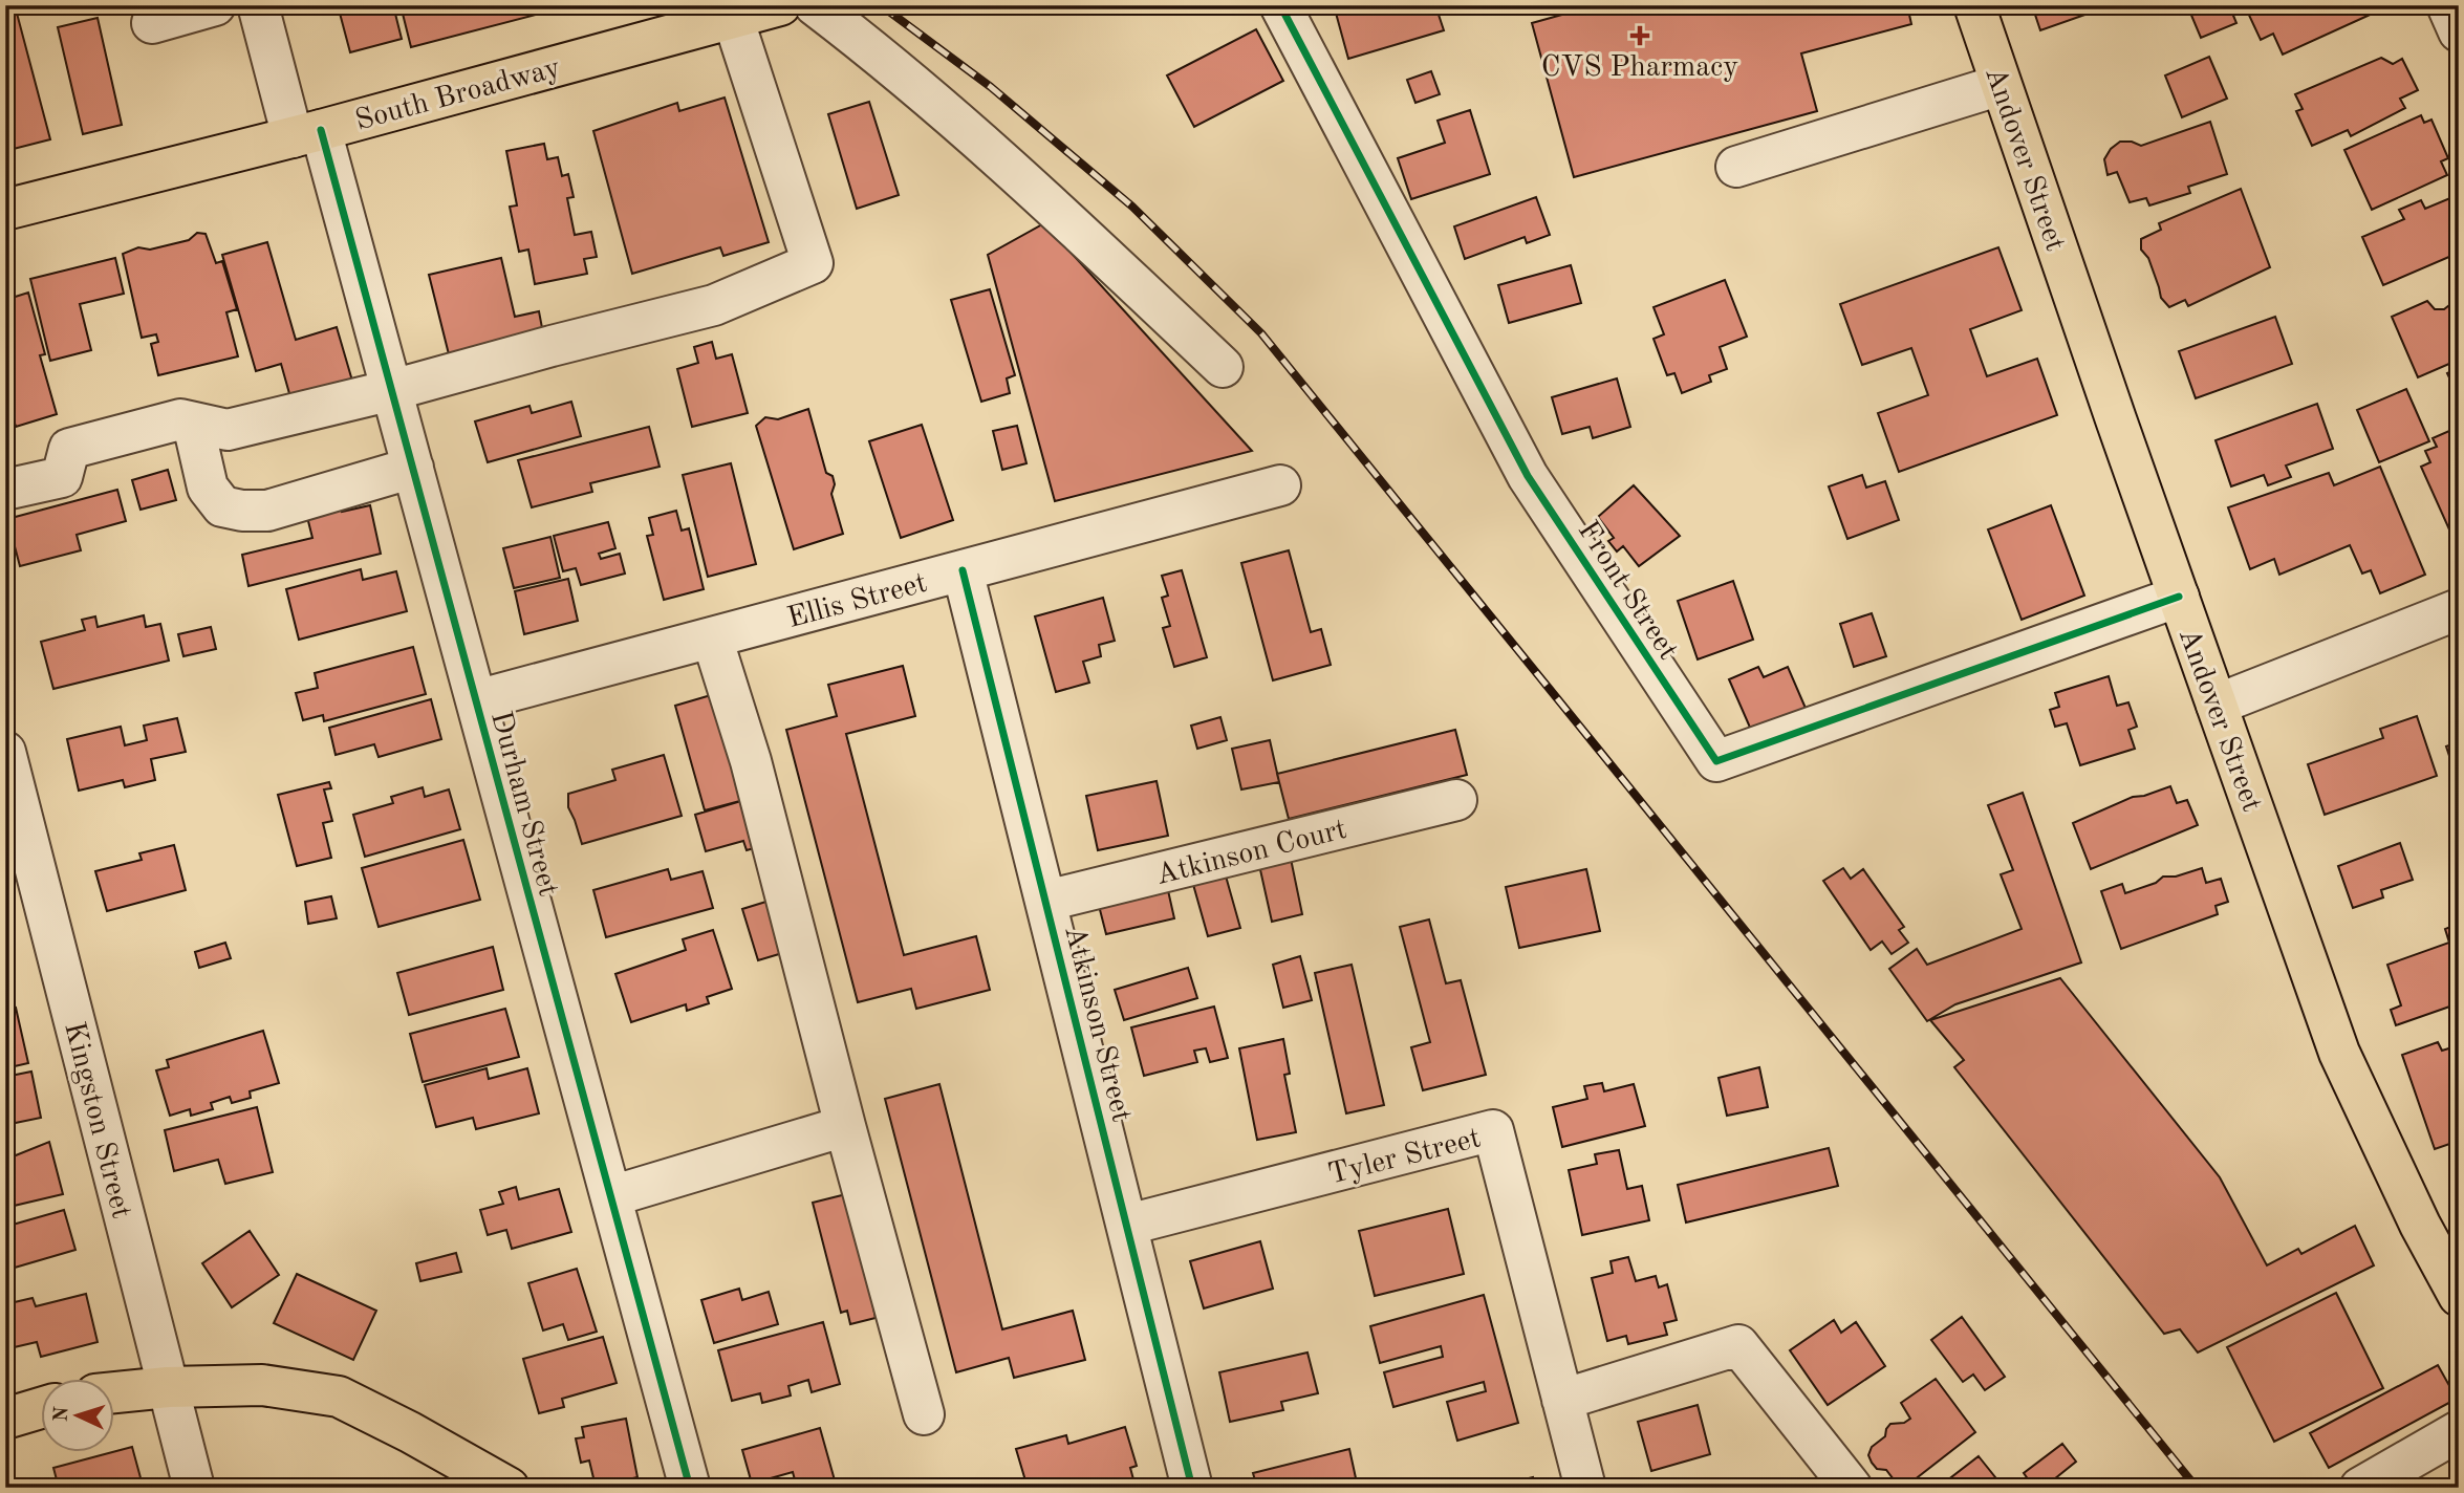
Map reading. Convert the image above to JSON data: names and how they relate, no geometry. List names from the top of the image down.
{
  "streets": {
    "main road": ["South Broadway", "Andover Street"],
    "street": [
      "Front Street",
      "Ellis Street",
      "Durham Street",
      "Atkinson Court",
      "Atkinson Street",
      "Kingston Street",
      "Tyler Street"
    ]
  },
  "crossings": [
    ["South Broadway", "Durham Street"],
    ["Andover Street", "Front Street"],
    ["Ellis Street", "Durham Street"],
    ["Ellis Street", "Atkinson Street"],
    ["Atkinson Court", "Atkinson Street"],
    ["Atkinson Street", "Tyler Street"]
  ],
  "places": {
    "health": ["CVS Pharmacy"]
  },
  "north": "left"
}
